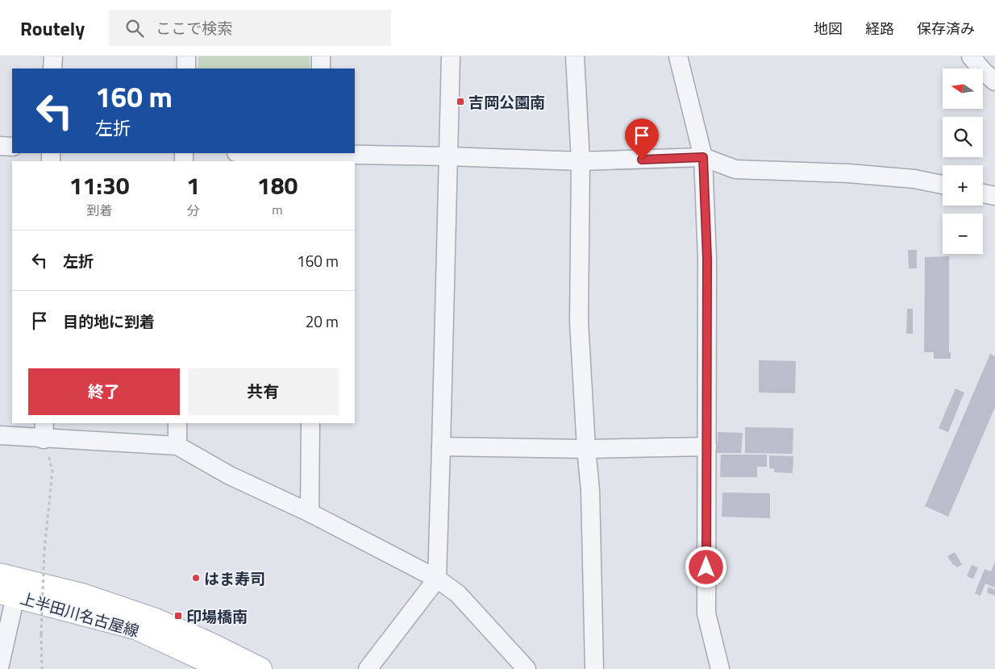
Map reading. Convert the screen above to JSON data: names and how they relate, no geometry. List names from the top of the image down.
{
  "streets": {
    "main road": ["上半田川名古屋線"]
  },
  "places": {
    "transit": ["吉岡公園南", "印場橋南"],
    "other": ["はま寿司"]
  },
  "north": "left",
  "page": {
    "header": "Routely",
    "search": "ここで検索",
    "nav": ["地図", "経路", "保存済み"],
    "map_buttons": ["+", "−"],
    "turn": ["160 m", "左折"],
    "eta": [
      "11:30",
      "到着",
      "1",
      "分",
      "180",
      "m"
    ],
    "list": [
      {
        "name": "左折",
        "value": "160 m"
      },
      {
        "name": "目的地に到着",
        "value": "20 m"
      }
    ],
    "buttons": ["終了", "共有"]
  }
}
